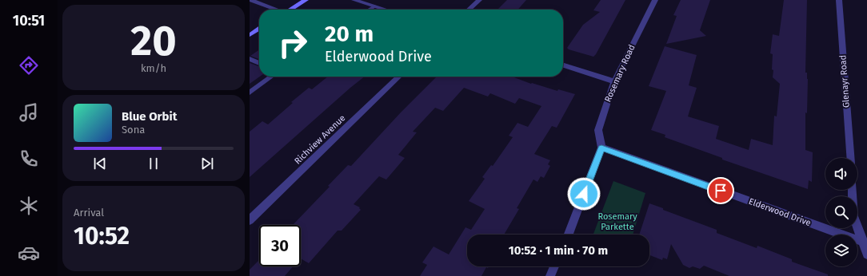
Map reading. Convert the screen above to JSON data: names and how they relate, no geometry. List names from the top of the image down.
{
  "streets": {
    "street": [
      "Rosemary Road",
      "Glenayr Road",
      "Richview Avenue",
      "Elderwood Drive"
    ]
  },
  "crossings": [
    ["Rosemary Road", "Elderwood Drive"]
  ],
  "parks": ["Rosemary Parkette"],
  "page": {
    "tabs": "10:51",
    "tile": [
      ["20", "km/h"],
      ["Arrival", "10:52"]
    ],
    "turn": ["20 m", "Elderwood Drive"],
    "song": ["Blue Orbit", "Sona"],
    "limit": "30",
    "trip": "10:52 · 1 min · 70 m"
  }
}
